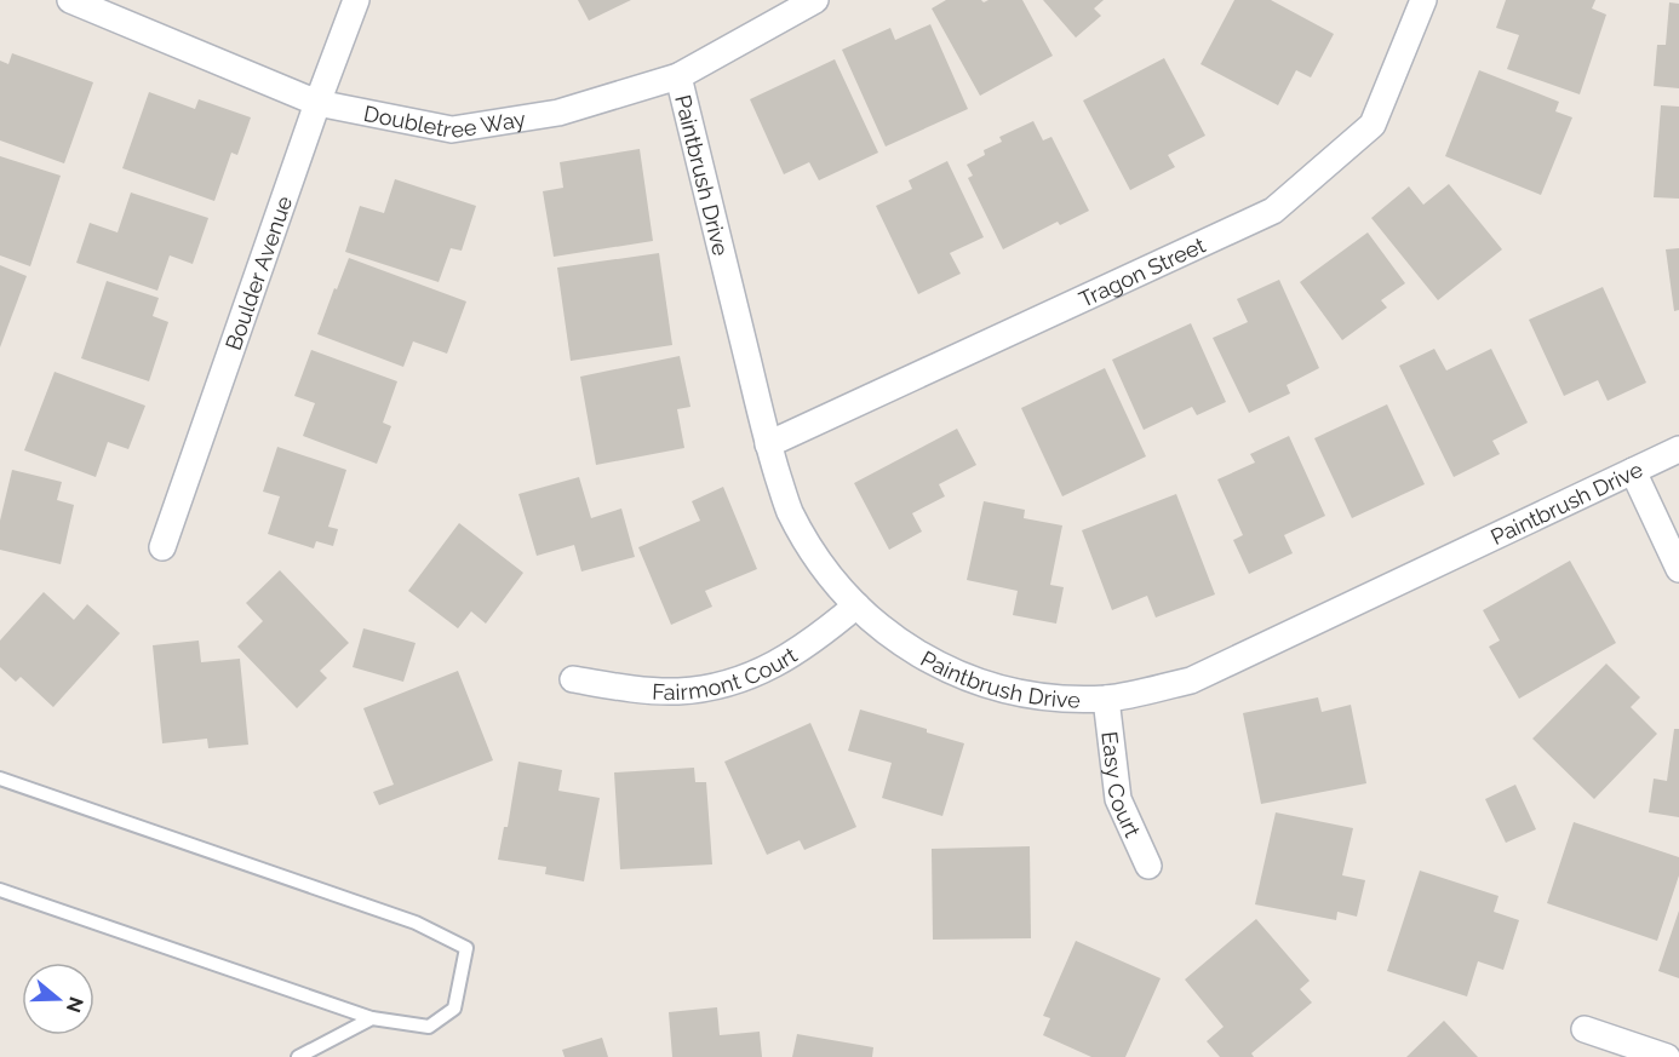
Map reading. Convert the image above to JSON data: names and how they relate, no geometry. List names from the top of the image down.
{
  "streets": {
    "street": [
      "Doubletree Way",
      "Paintbrush Drive",
      "Tragon Street",
      "Boulder Avenue",
      "Fairmont Court",
      "Easy Court"
    ]
  },
  "crossings": [
    ["Doubletree Way", "Paintbrush Drive"],
    ["Doubletree Way", "Boulder Avenue"],
    ["Paintbrush Drive", "Tragon Street"],
    ["Paintbrush Drive", "Fairmont Court"],
    ["Paintbrush Drive", "Easy Court"]
  ],
  "north": "right"
}
